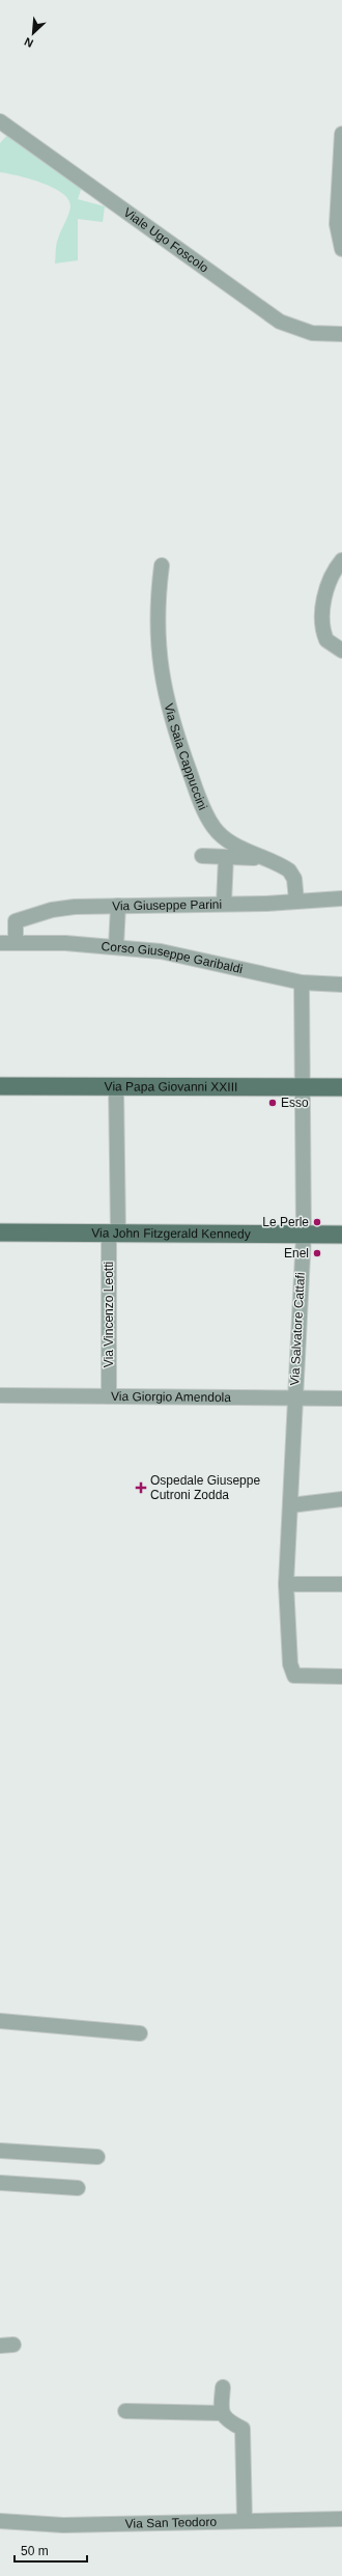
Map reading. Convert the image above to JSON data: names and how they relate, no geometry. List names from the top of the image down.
{
  "streets": {
    "main road": ["Via Papa Giovanni XXIII", "Via John Fitzgerald Kennedy"],
    "street": [
      "Viale Ugo Foscolo",
      "Via Saia Cappuccini",
      "Via Giuseppe Parini",
      "Corso Giuseppe Garibaldi",
      "Via Vincenzo Leotti",
      "Via Salvatore Cattafi",
      "Via Giorgio Amendola",
      "Via San Teodoro"
    ]
  },
  "crossings": [
    ["Via Saia Cappuccini", "Via Giuseppe Parini"],
    ["Via Giuseppe Parini", "Corso Giuseppe Garibaldi"],
    ["Corso Giuseppe Garibaldi", "Via Salvatore Cattafi"],
    ["Via Papa Giovanni XXIII", "Via Vincenzo Leotti"],
    ["Via Papa Giovanni XXIII", "Via Salvatore Cattafi"],
    ["Via John Fitzgerald Kennedy", "Via Vincenzo Leotti"],
    ["Via John Fitzgerald Kennedy", "Via Salvatore Cattafi"],
    ["Via Vincenzo Leotti", "Via Giorgio Amendola"],
    ["Via Salvatore Cattafi", "Via Giorgio Amendola"]
  ],
  "places": {
    "other": ["Esso", "Le Perle", "Enel"],
    "health": ["Ospedale Giuseppe Cutroni Zodda"]
  },
  "scale_bar": "50 m",
  "north": "bottom left"
}
